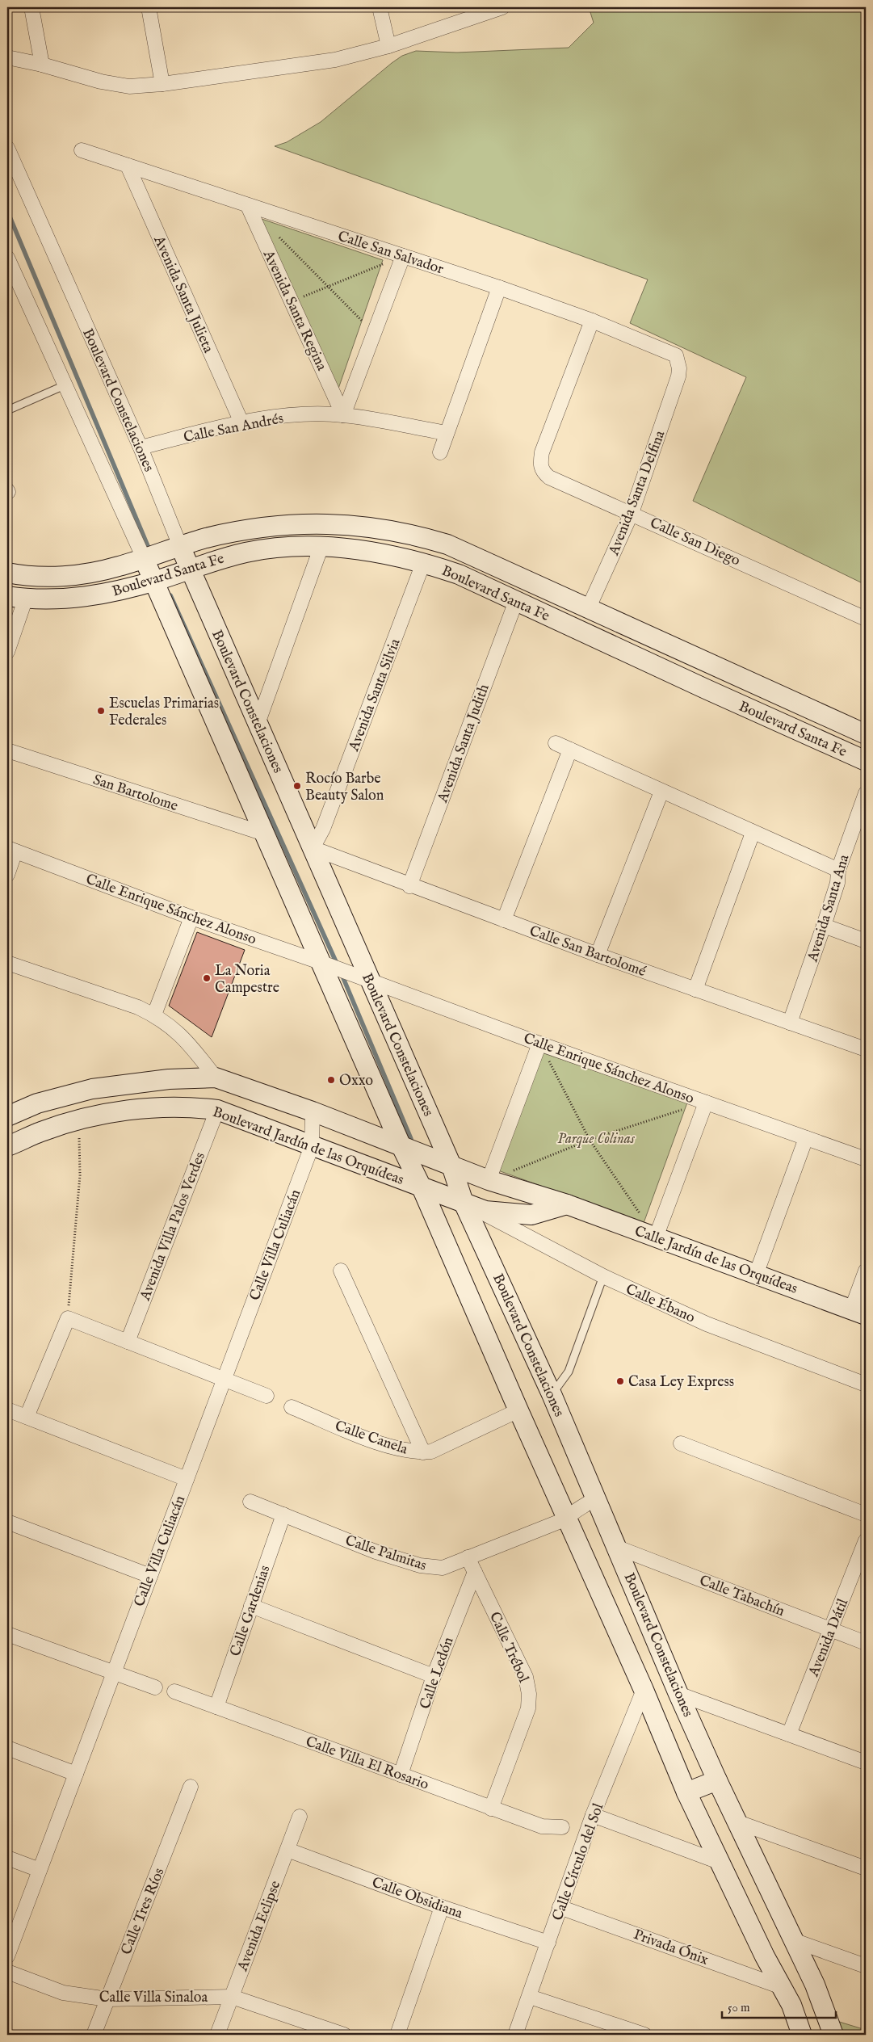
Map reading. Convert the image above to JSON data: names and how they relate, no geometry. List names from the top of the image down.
{
  "streets": {
    "street": [
      "Calle San Salvador",
      "Avenida Santa Julieta",
      "Avenida Santa Regina",
      "Boulevard Constelaciones",
      "Calle San Andrés",
      "Avenida Santa Delfina",
      "Calle San Diego",
      "Boulevard Santa Fe",
      "Avenida Santa Silvia",
      "Avenida Santa Judith",
      "San Bartolome",
      "Avenida Santa Ana",
      "Calle Enrique Sánchez Alonso",
      "Calle San Bartolomé",
      "Boulevard Jardín de las Orquídeas",
      "Avenida Villa Palos Verdes",
      "Calle Villa Culiacán",
      "Calle Jardín de las Orquídeas",
      "Calle Ébano",
      "Calle Canela",
      "Calle Palmitas",
      "Calle Tabachín",
      "Calle Gardenias",
      "Avenida Dátil",
      "Calle Trébol",
      "Calle Ledón",
      "Calle Villa El Rosario",
      "Calle Círculo del Sol",
      "Calle Obsidiana",
      "Calle Tres Ríos",
      "Avenida Eclipse",
      "Privada Ónix",
      "Calle Villa Sinaloa"
    ]
  },
  "crossings": [
    ["Calle San Salvador", "Avenida Santa Julieta"],
    ["Calle San Salvador", "Avenida Santa Regina"],
    ["Calle San Salvador", "Avenida Santa Delfina"],
    ["Calle San Salvador", "Calle San Diego"],
    ["Avenida Santa Julieta", "Calle San Andrés"],
    ["Avenida Santa Regina", "Calle San Andrés"],
    ["Boulevard Constelaciones", "Calle San Andrés"],
    ["Boulevard Constelaciones", "Boulevard Santa Fe"],
    ["Boulevard Constelaciones", "Avenida Santa Silvia"],
    ["Boulevard Constelaciones", "Calle Enrique Sánchez Alonso"],
    ["Boulevard Constelaciones", "Calle San Bartolomé"],
    ["Boulevard Constelaciones", "Boulevard Jardín de las Orquídeas"],
    ["Boulevard Constelaciones", "Calle Jardín de las Orquídeas"],
    ["Boulevard Constelaciones", "Calle Ébano"],
    ["Boulevard Constelaciones", "Calle Palmitas"],
    ["Boulevard Constelaciones", "Calle Tabachín"],
    ["Avenida Santa Delfina", "Calle San Diego"],
    ["Avenida Santa Delfina", "Boulevard Santa Fe"],
    ["Boulevard Santa Fe", "Avenida Santa Silvia"],
    ["Boulevard Santa Fe", "Avenida Santa Judith"],
    ["Avenida Santa Silvia", "Calle San Bartolomé"],
    ["Avenida Santa Judith", "Calle San Bartolomé"],
    ["Avenida Santa Ana", "Calle San Bartolomé"],
    ["Boulevard Jardín de las Orquídeas", "Avenida Villa Palos Verdes"],
    ["Boulevard Jardín de las Orquídeas", "Calle Villa Culiacán"],
    ["Boulevard Jardín de las Orquídeas", "Calle Ébano"],
    ["Calle Palmitas", "Calle Gardenias"],
    ["Calle Palmitas", "Calle Trébol"],
    ["Calle Tabachín", "Avenida Dátil"],
    ["Calle Gardenias", "Calle Villa El Rosario"],
    ["Calle Trébol", "Calle Ledón"],
    ["Calle Trébol", "Calle Villa El Rosario"],
    ["Calle Ledón", "Calle Villa El Rosario"],
    ["Calle Círculo del Sol", "Calle Obsidiana"],
    ["Calle Círculo del Sol", "Privada Ónix"],
    ["Calle Obsidiana", "Avenida Eclipse"],
    ["Calle Tres Ríos", "Calle Villa Sinaloa"],
    ["Avenida Eclipse", "Calle Villa Sinaloa"]
  ],
  "parks": ["Parque Colinas"],
  "places": [
    "Escuelas Primarias Federales",
    "Rocío Barbe Beauty Salon",
    "La Noria Campestre",
    "Oxxo",
    "Casa Ley Express"
  ],
  "scale_bar": "50 m"
}
